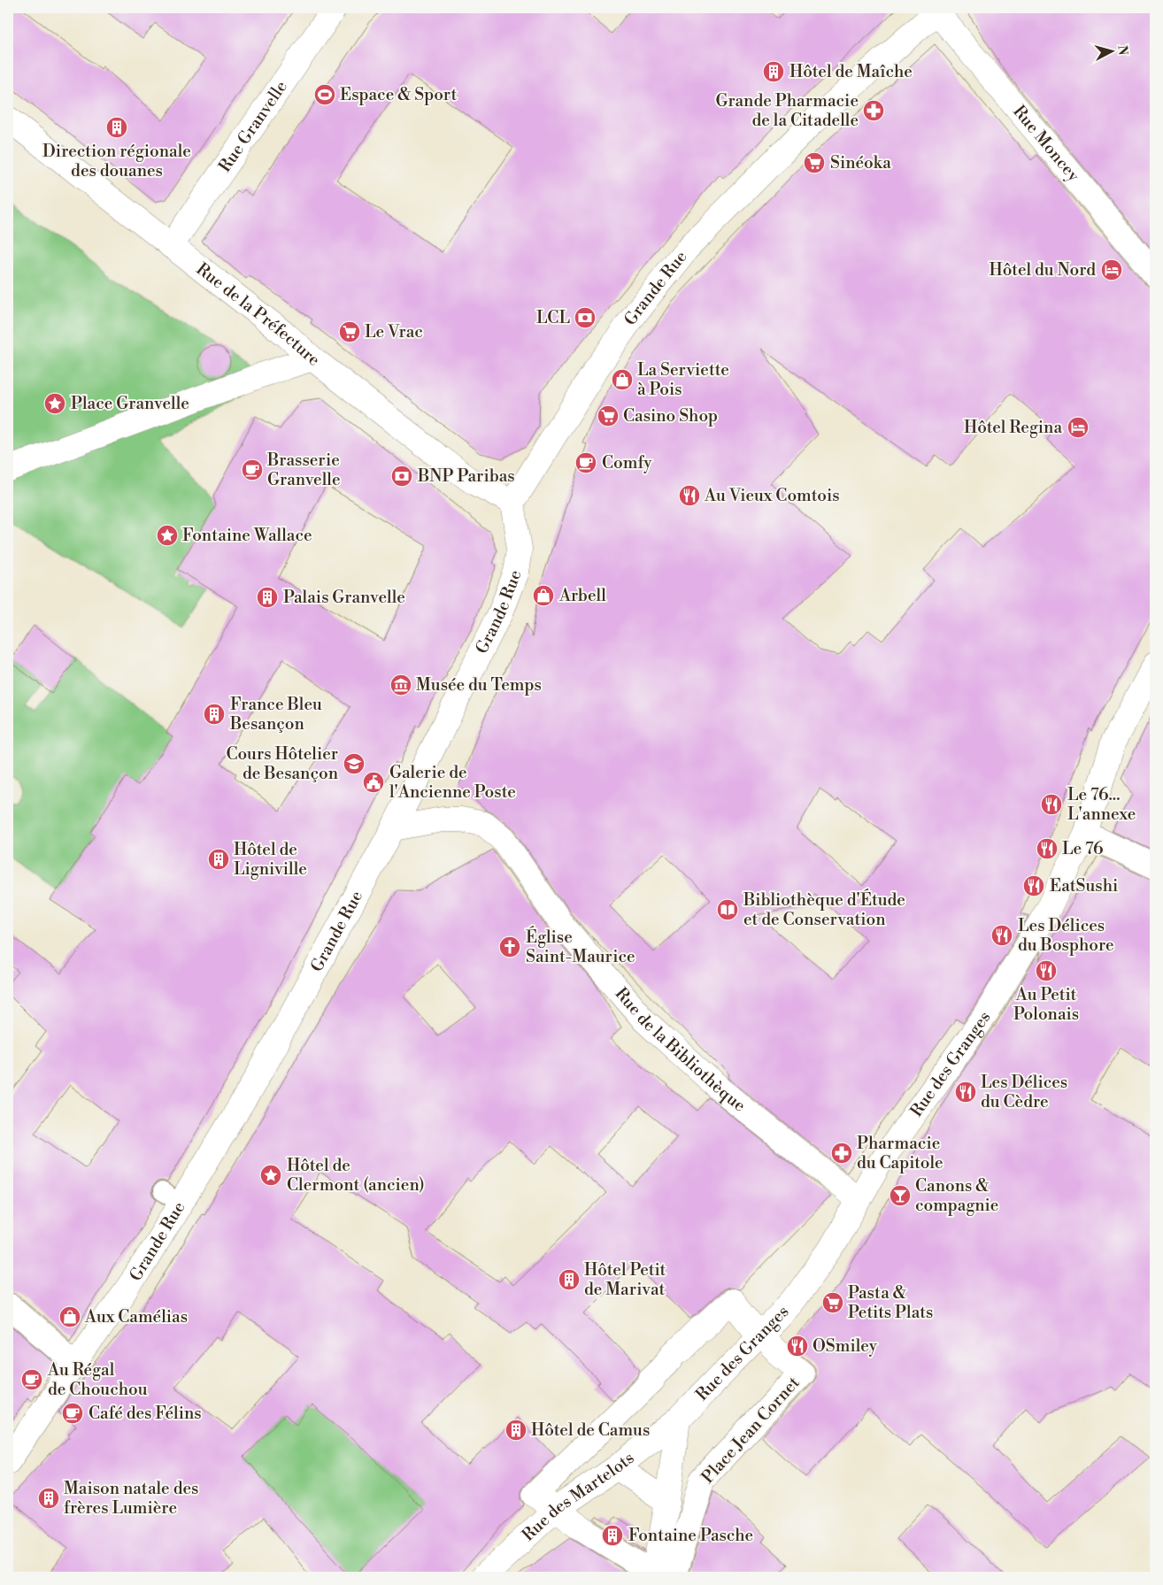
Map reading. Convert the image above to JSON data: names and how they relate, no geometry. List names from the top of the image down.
{
  "streets": {
    "street": [
      "Rue Granvelle",
      "Rue Moncey",
      "Grande Rue",
      "Rue de la Préfecture",
      "Rue de la Bibliothèque",
      "Rue des Granges",
      "Place Jean Cornet",
      "Rue des Martelots"
    ]
  },
  "crossings": [
    ["Rue Granvelle", "Rue de la Préfecture"],
    ["Rue Moncey", "Grande Rue"],
    ["Grande Rue", "Rue de la Préfecture"],
    ["Grande Rue", "Rue de la Bibliothèque"],
    ["Rue de la Bibliothèque", "Rue des Granges"],
    ["Rue des Granges", "Place Jean Cornet"],
    ["Rue des Granges", "Rue des Martelots"],
    ["Place Jean Cornet", "Rue des Martelots"]
  ],
  "places": {
    "building": [
      "Hôtel de Maîche",
      "Direction régionale des douanes",
      "Palais Granvelle",
      "France Bleu Besançon",
      "Hôtel de Ligniville",
      "Hôtel Petit de Marivat",
      "Hôtel de Camus",
      "Maison natale des frères Lumière",
      "Fontaine Pasche"
    ],
    "sports": ["Espace & Sport"],
    "pharmacy": ["Grande Pharmacie de la Citadelle", "Pharmacie du Capitole"],
    "supermarket": [
      "Sinéoka",
      "Le Vrac",
      "Casino Shop",
      "Pasta & Petits Plats"
    ],
    "hotel": ["Hôtel du Nord", "Hôtel Regina"],
    "bank": ["LCL", "BNP Paribas"],
    "shop": ["La Serviette à Pois", "Arbell", "Aux Camélias"],
    "place": ["Place Granvelle", "Fontaine Wallace", "Hôtel de Clermont (ancien)"],
    "cafe": [
      "Comfy",
      "Brasserie Granvelle",
      "Au Régal de Chouchou",
      "Café des Félins"
    ],
    "restaurant": [
      "Au Vieux Comtois",
      "Le 76... L'annexe",
      "Le 76",
      "EatSushi",
      "Les Délices du Bosphore",
      "Au Petit Polonais",
      "Les Délices du Cèdre",
      "OSmiley"
    ],
    "museum": ["Musée du Temps"],
    "school or university": ["Cours Hôtelier de Besançon"],
    "public building": ["Galerie de l'Ancienne Poste"],
    "library": ["Bibliothèque d'Étude et de Conservation"],
    "church": ["Église Saint-Maurice"],
    "bar": ["Canons & compagnie"]
  },
  "north": "right"
}
